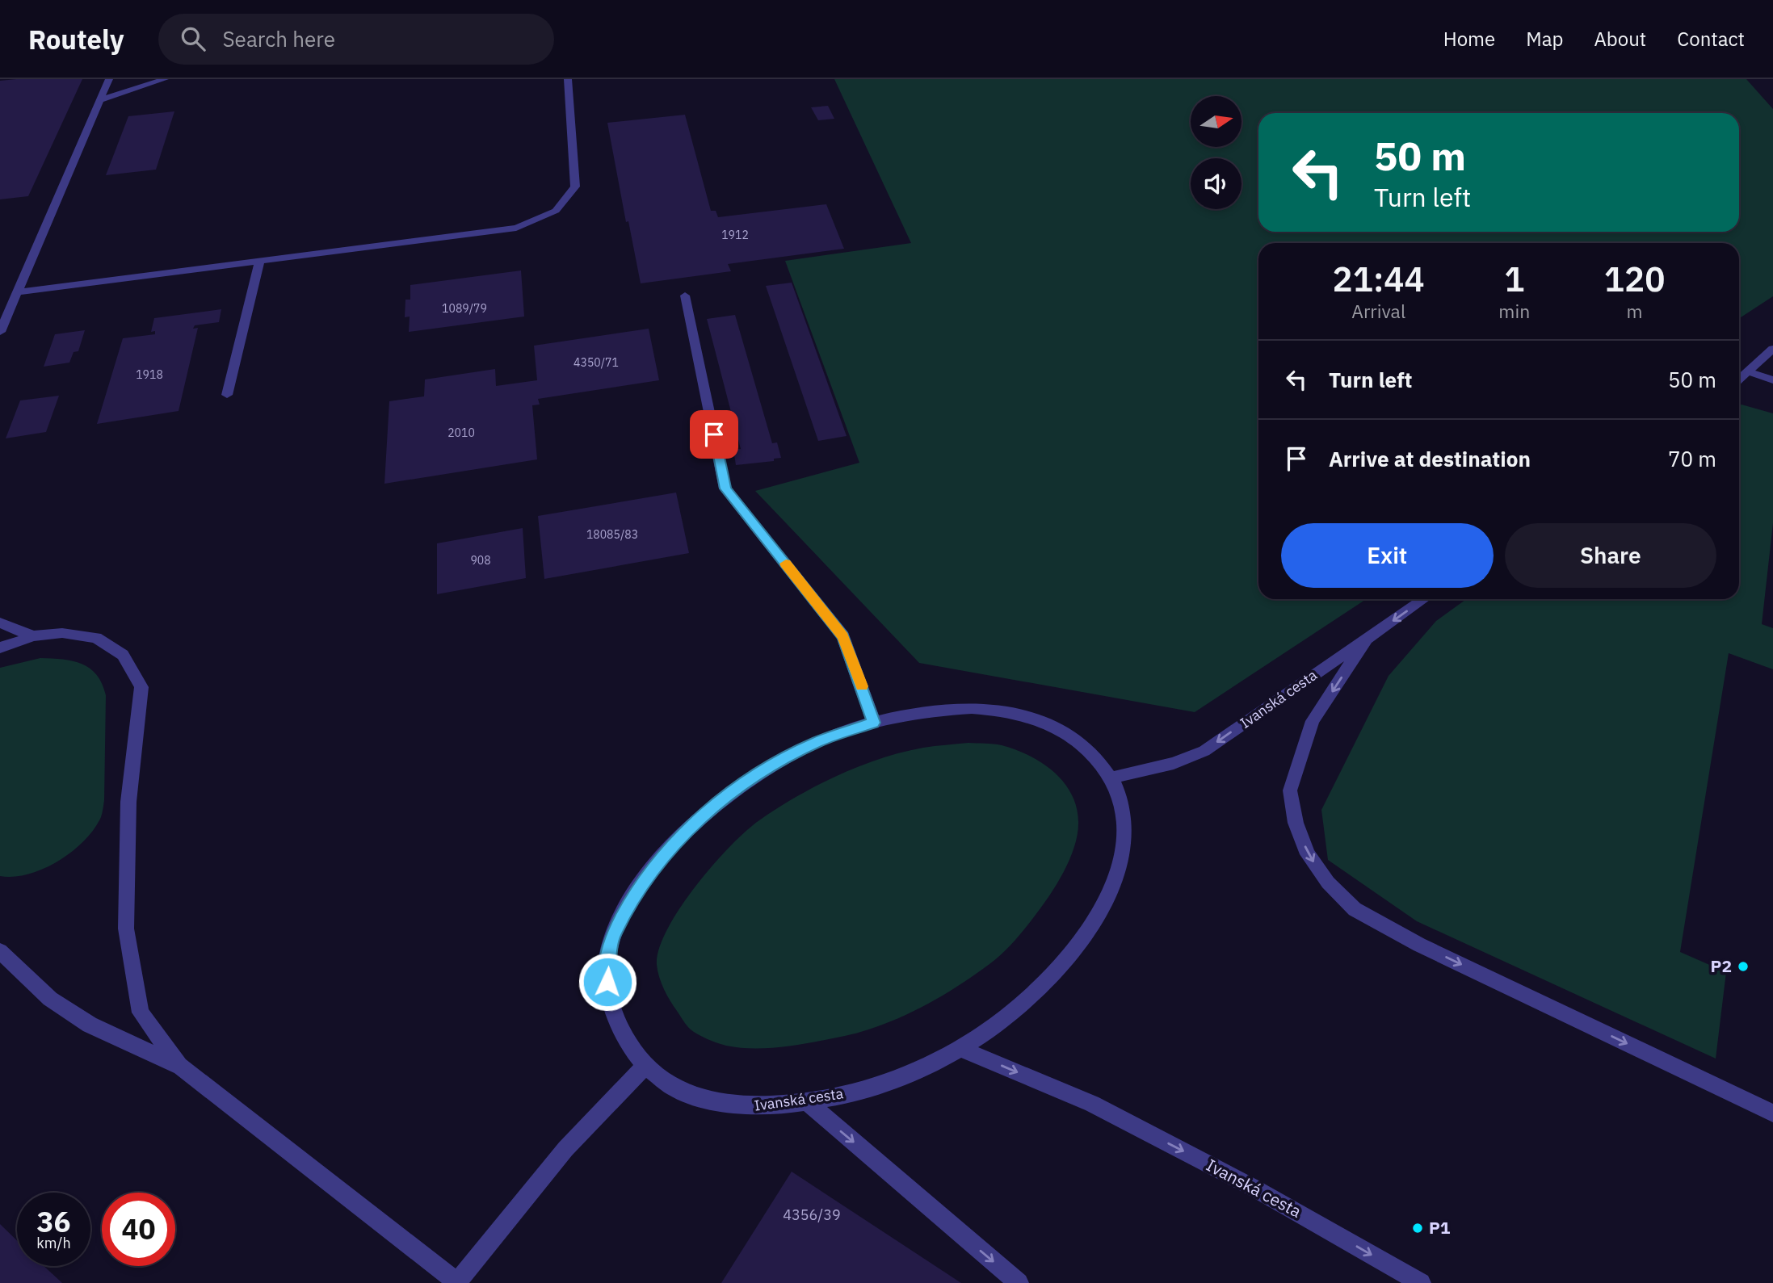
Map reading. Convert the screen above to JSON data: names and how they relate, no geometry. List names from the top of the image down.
{
  "streets": {
    "street": ["Ivanská cesta"]
  },
  "places": ["P2", "P1"],
  "house_numbers": [
    "1912",
    "1089/79",
    "4350/71",
    "1918",
    "2010",
    "18085/83",
    "908",
    "4356/39"
  ],
  "north": "right",
  "page": {
    "header": "Routely",
    "search": "Search here",
    "nav": [
      "Home",
      "Map",
      "About",
      "Contact"
    ],
    "turn": ["50 m", "Turn left"],
    "eta": [
      "21:44",
      "Arrival",
      "1",
      "min",
      "120",
      "m"
    ],
    "list": [
      {
        "name": "Turn left",
        "value": "50 m"
      },
      {
        "name": "Arrive at destination",
        "value": "70 m"
      }
    ],
    "buttons": ["Exit", "Share"],
    "speed": "36 km/h",
    "limit": "40"
  }
}
